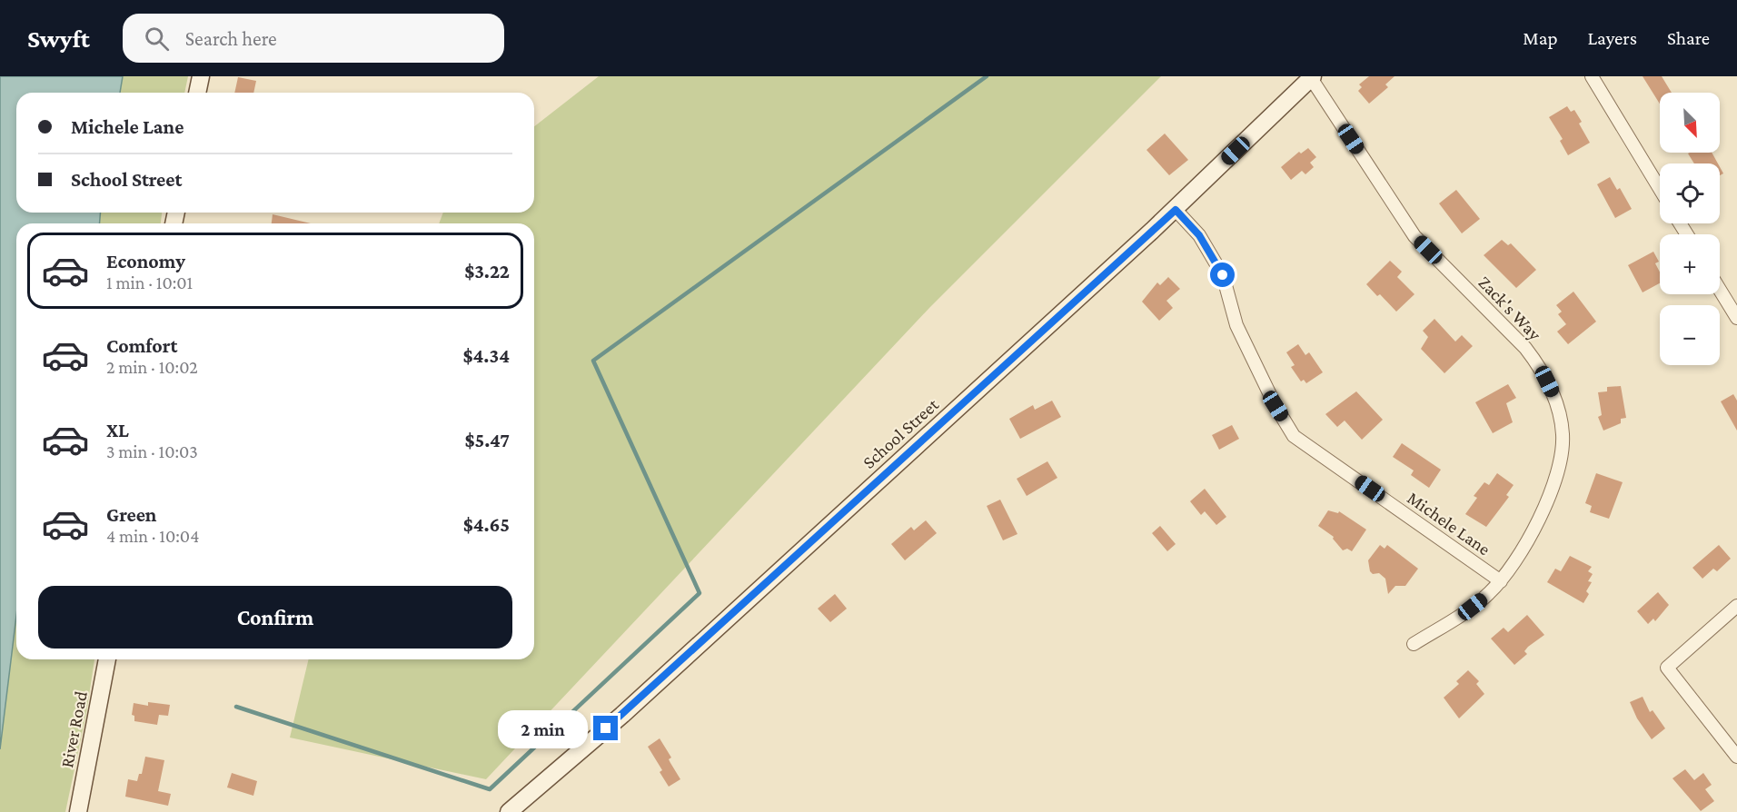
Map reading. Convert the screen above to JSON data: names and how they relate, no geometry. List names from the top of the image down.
{
  "streets": {
    "street": [
      "Zack's Way",
      "School Street",
      "Michele Lane",
      "River Road"
    ]
  },
  "crossings": [
    ["Zack's Way", "School Street"],
    ["Zack's Way", "Michele Lane"],
    ["School Street", "Michele Lane"]
  ],
  "north": "bottom right",
  "page": {
    "header": "Swyft",
    "search": "Search here",
    "nav": ["Map", "Layers", "Share"],
    "map_buttons": ["+", "−"],
    "banner": ["Michele Lane", "School Street"],
    "list": [
      {
        "name": "Economy",
        "note": "1 min · 10:01",
        "value": "$3.22"
      },
      {
        "name": "Comfort",
        "note": "2 min · 10:02",
        "value": "$4.34"
      },
      {
        "name": "XL",
        "note": "3 min · 10:03",
        "value": "$5.47"
      },
      {
        "name": "Green",
        "note": "4 min · 10:04",
        "value": "$4.65"
      }
    ],
    "buttons": "Confirm",
    "bubble": "2 min"
  }
}
